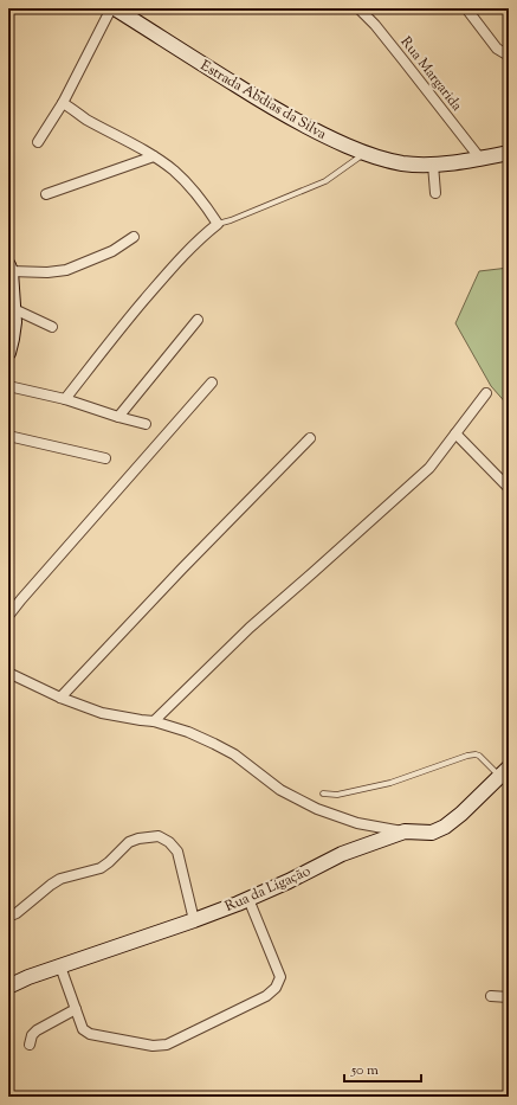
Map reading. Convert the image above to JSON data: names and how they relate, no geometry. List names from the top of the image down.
{
  "streets": {
    "street": ["Rua Margarida", "Estrada Abdias da Silva", "Rua da Ligação"]
  },
  "crossings": [
    ["Rua Margarida", "Estrada Abdias da Silva"]
  ],
  "scale_bar": "50 m"
}
